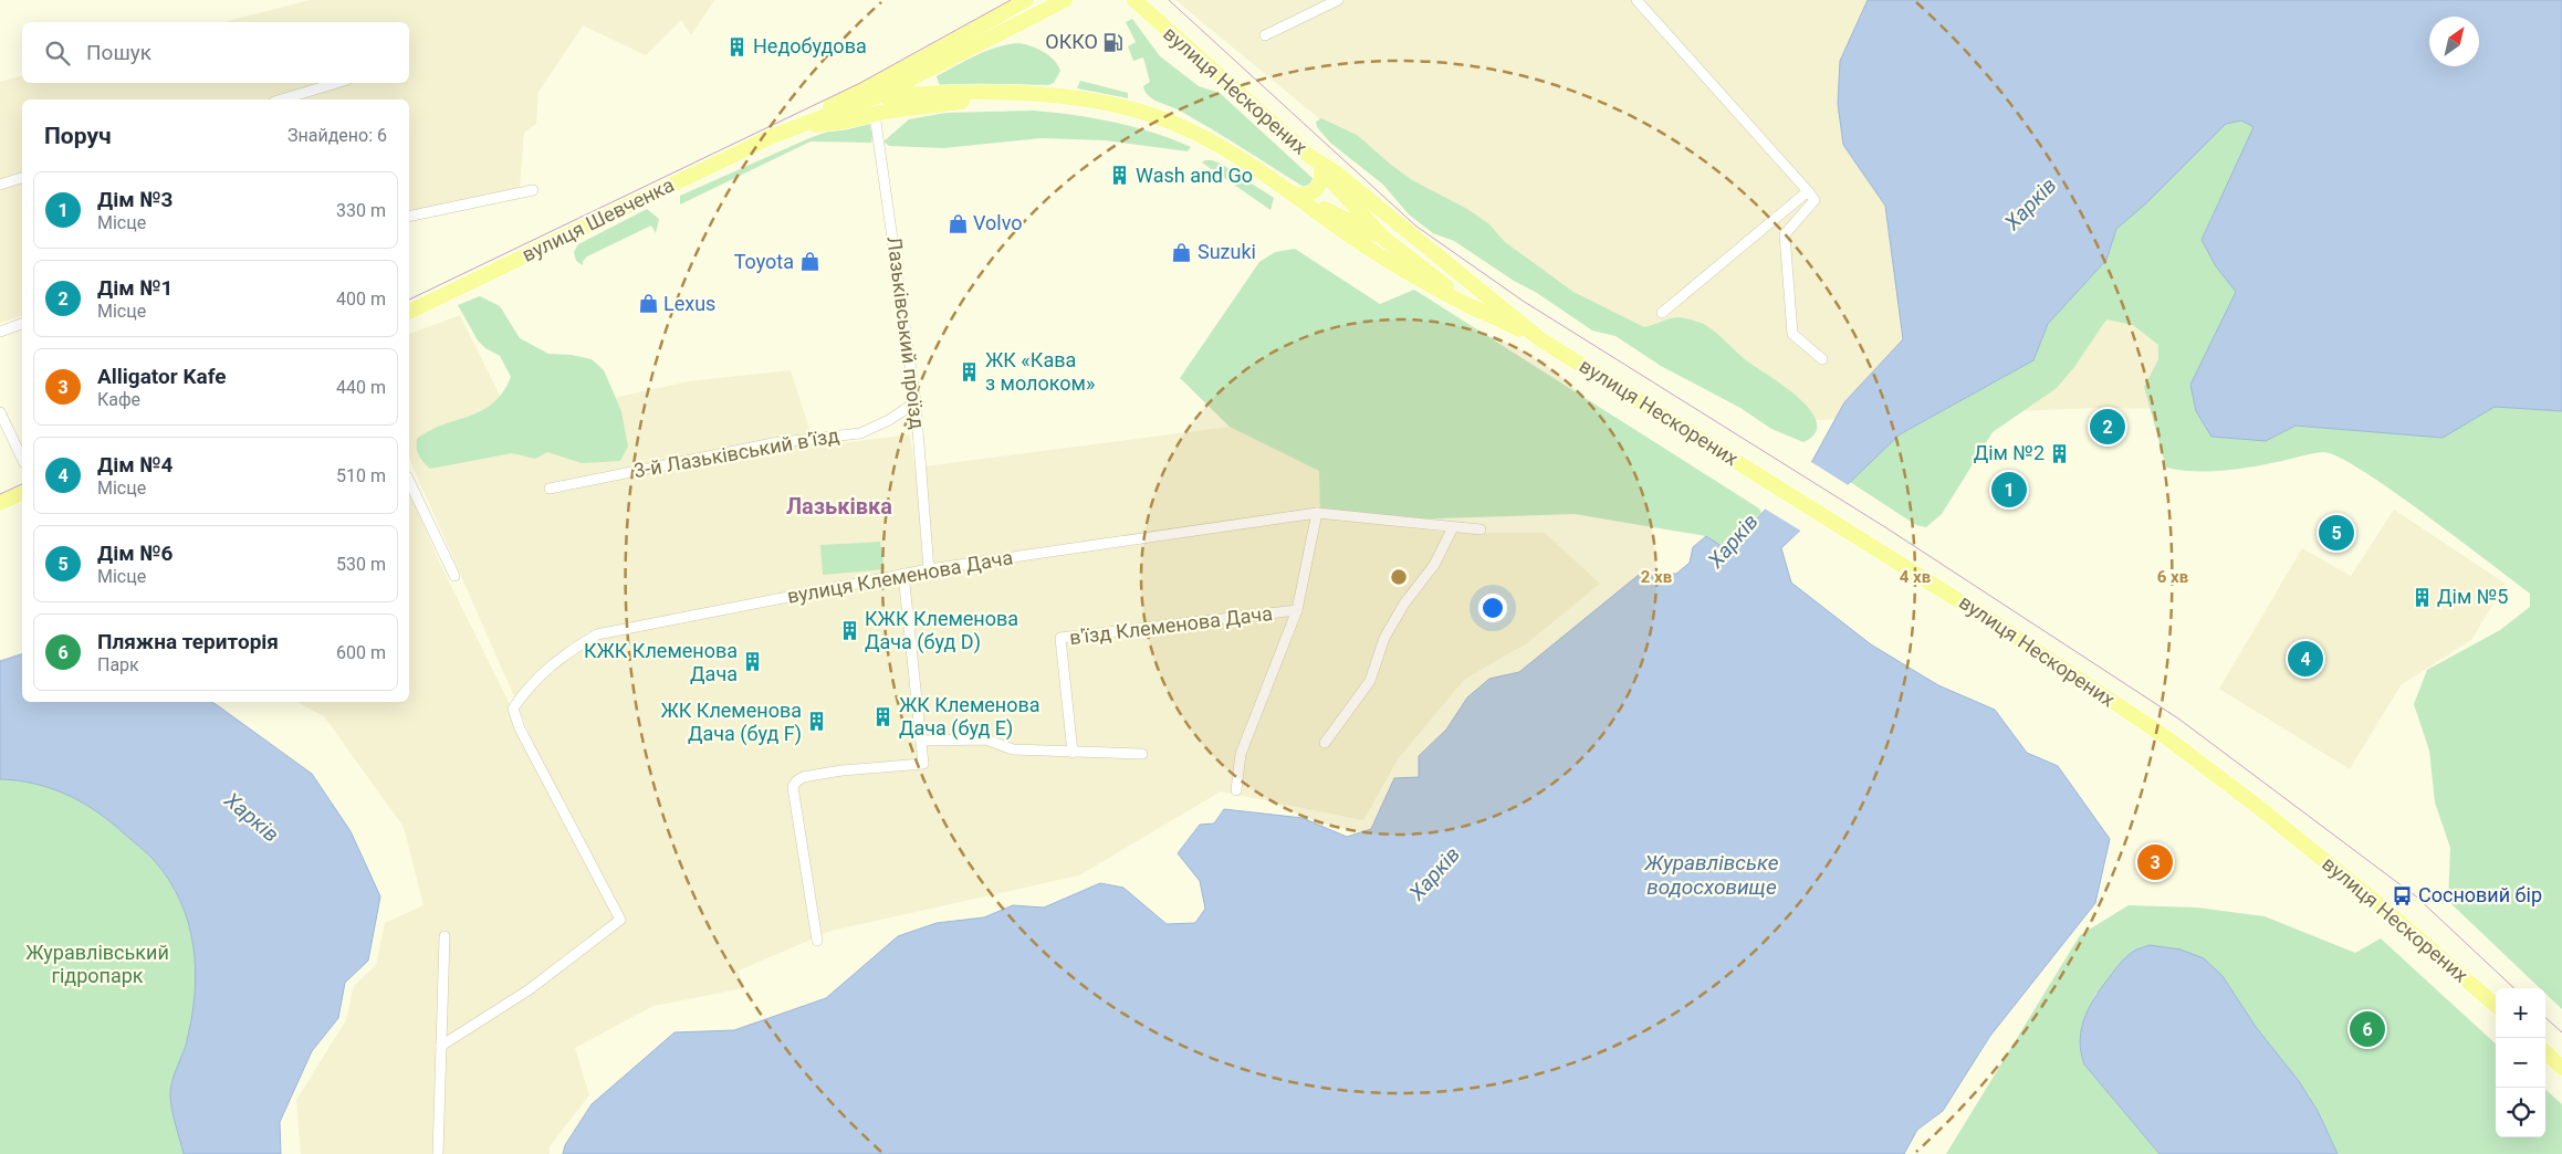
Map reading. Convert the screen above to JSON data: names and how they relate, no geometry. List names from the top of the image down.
{
  "streets": {
    "main road": ["вулиця Нескорених", "вулиця Шевченка"],
    "street": [
      "Лазьківський проїзд",
      "3-й Лазьківський в’їзд",
      "вулиця Клеменова Дача",
      "в'їзд Клеменова Дача"
    ]
  },
  "crossings": [
    ["вулиця Шевченка", "Лазьківський проїзд"],
    ["Лазьківський проїзд", "3-й Лазьківський в’їзд"],
    ["Лазьківський проїзд", "вулиця Клеменова Дача"]
  ],
  "districts": ["Лазьківка"],
  "water": ["Харків", "Журавлівське водосховище"],
  "parks": ["Журавлівський гідропарк"],
  "places": {
    "fuel station": ["ОККО"],
    "building": [
      "Недобудова",
      "Wash and Go",
      "ЖК «Кава з молоком»",
      "Дім №2",
      "Дім №5",
      "КЖК Клеменова Дача (буд D)",
      "КЖК Клеменова Дача",
      "ЖК Клеменова Дача (буд Е)",
      "ЖК Клеменова Дача (буд F)"
    ],
    "shop": [
      "Volvo",
      "Suzuki",
      "Toyota",
      "Lexus"
    ],
    "bus stop": ["Сосновий бір"]
  },
  "north": "top right",
  "page": {
    "search": "Пошук",
    "heading": ["Поруч", "Знайдено: 6"],
    "list": [
      {
        "mark": "1",
        "name": "Дім №3",
        "note": "Місце",
        "value": "330 m"
      },
      {
        "mark": "2",
        "name": "Дім №1",
        "note": "Місце",
        "value": "400 m"
      },
      {
        "mark": "3",
        "name": "Alligator Kafe",
        "note": "Кафе",
        "value": "440 m"
      },
      {
        "mark": "4",
        "name": "Дім №4",
        "note": "Місце",
        "value": "510 m"
      },
      {
        "mark": "5",
        "name": "Дім №6",
        "note": "Місце",
        "value": "530 m"
      },
      {
        "mark": "6",
        "name": "Пляжна територія",
        "note": "Парк",
        "value": "600 m"
      }
    ],
    "pins": [
      "2",
      "1",
      "5",
      "4",
      "3",
      "6"
    ],
    "map_buttons": ["+", "−"]
  },
  "rings": ["2 хв", "4 хв", "6 хв"]
}
